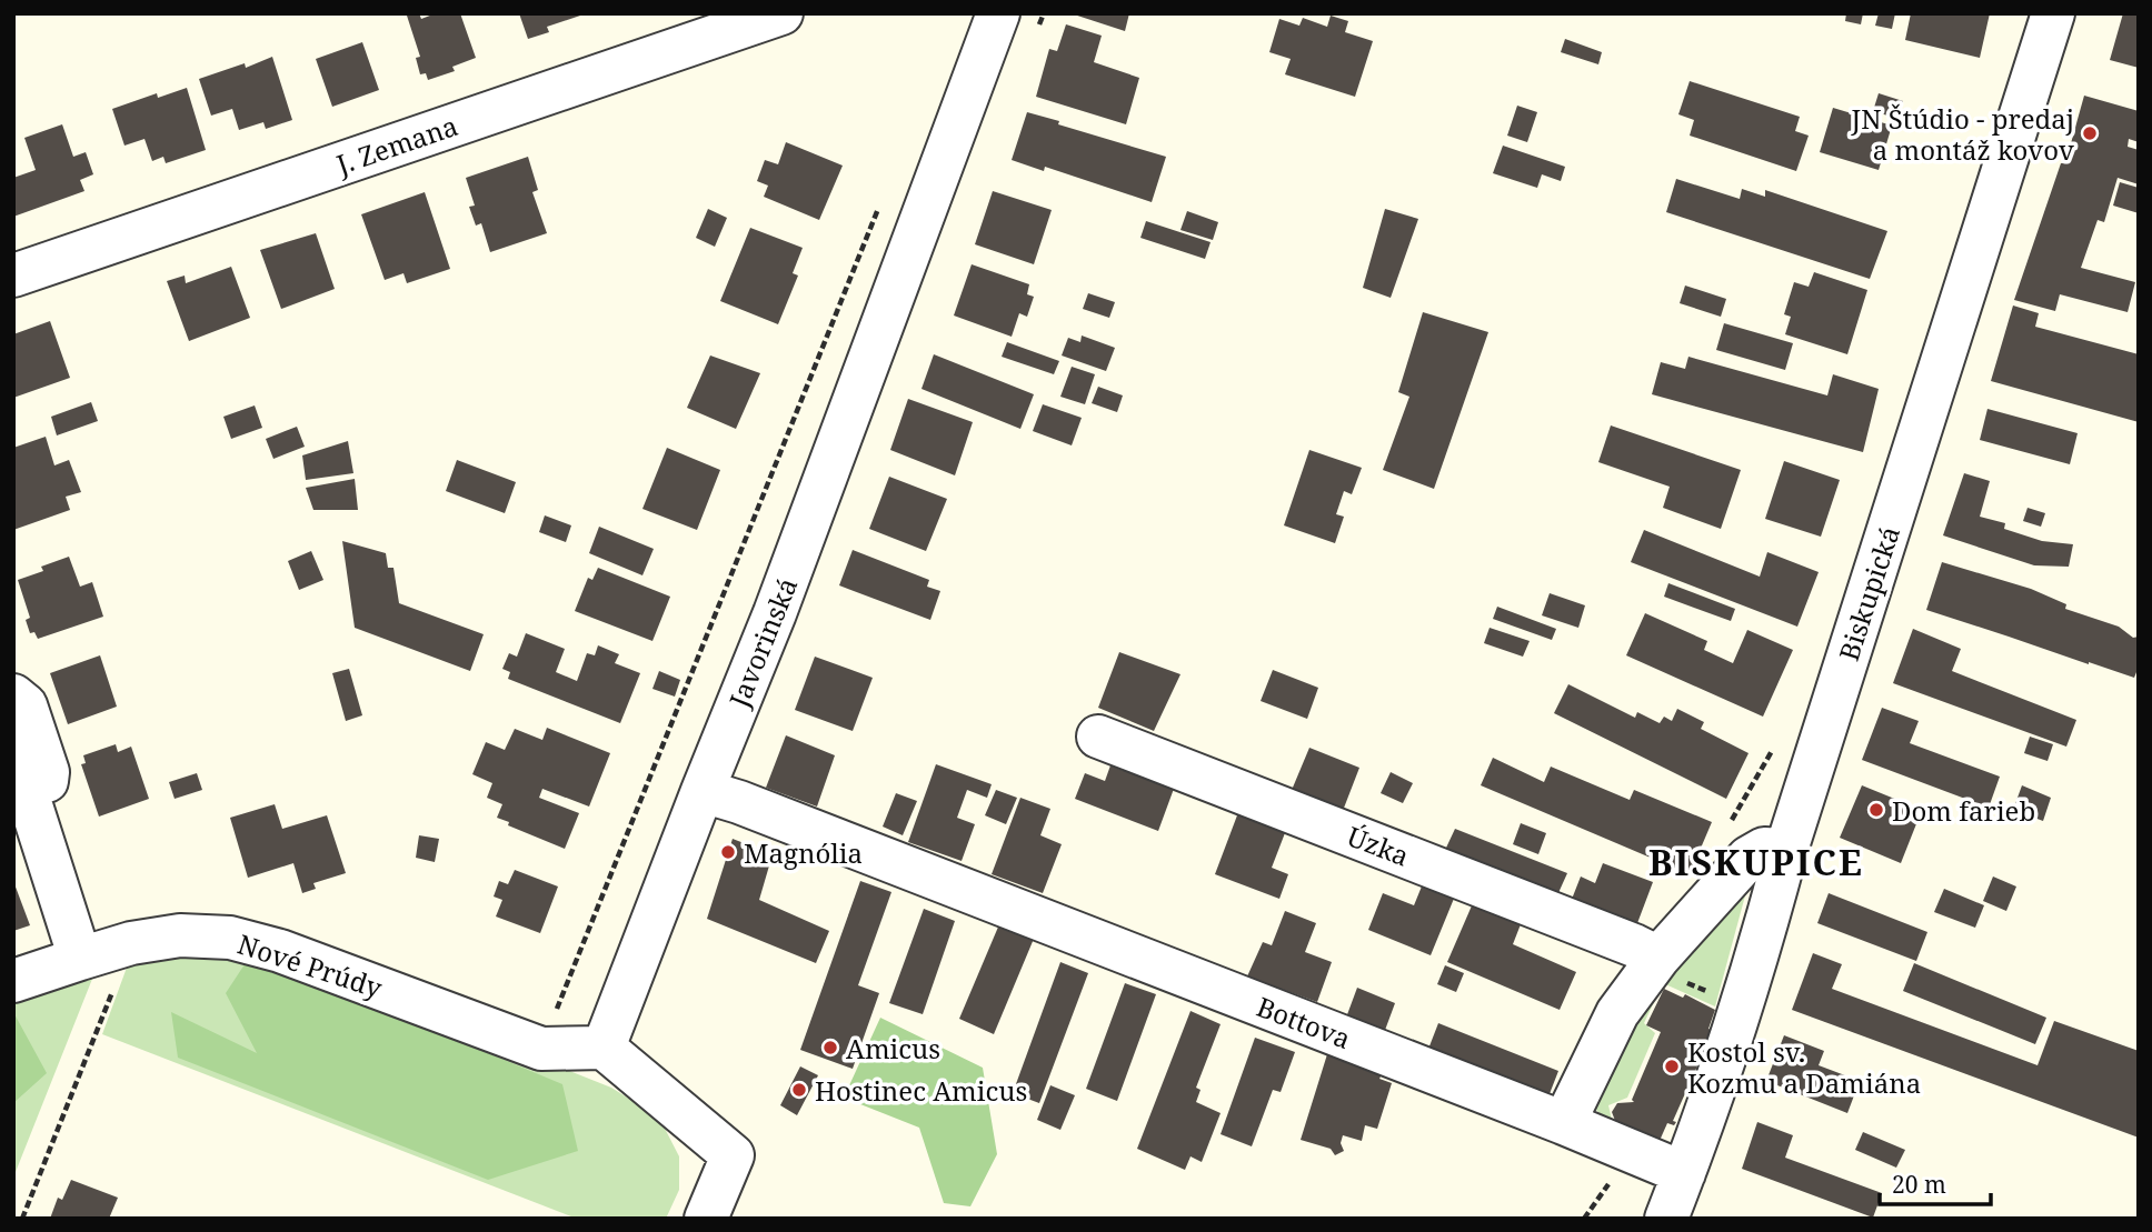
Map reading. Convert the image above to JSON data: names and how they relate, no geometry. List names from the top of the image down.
{
  "streets": {
    "street": [
      "J. Zemana",
      "Biskupická",
      "Javorinská",
      "Úzka",
      "Nové Prúdy",
      "Bottova"
    ]
  },
  "crossings": [
    ["Javorinská", "Nové Prúdy"],
    ["Javorinská", "Bottova"]
  ],
  "districts": ["BISKUPICE"],
  "places": [
    "JN Štúdio - predaj a montáž kovov",
    "Dom farieb",
    "Magnólia",
    "Amicus",
    "Kostol sv. Kozmu a Damiána",
    "Hostinec Amicus"
  ],
  "scale_bar": "20 m"
}
